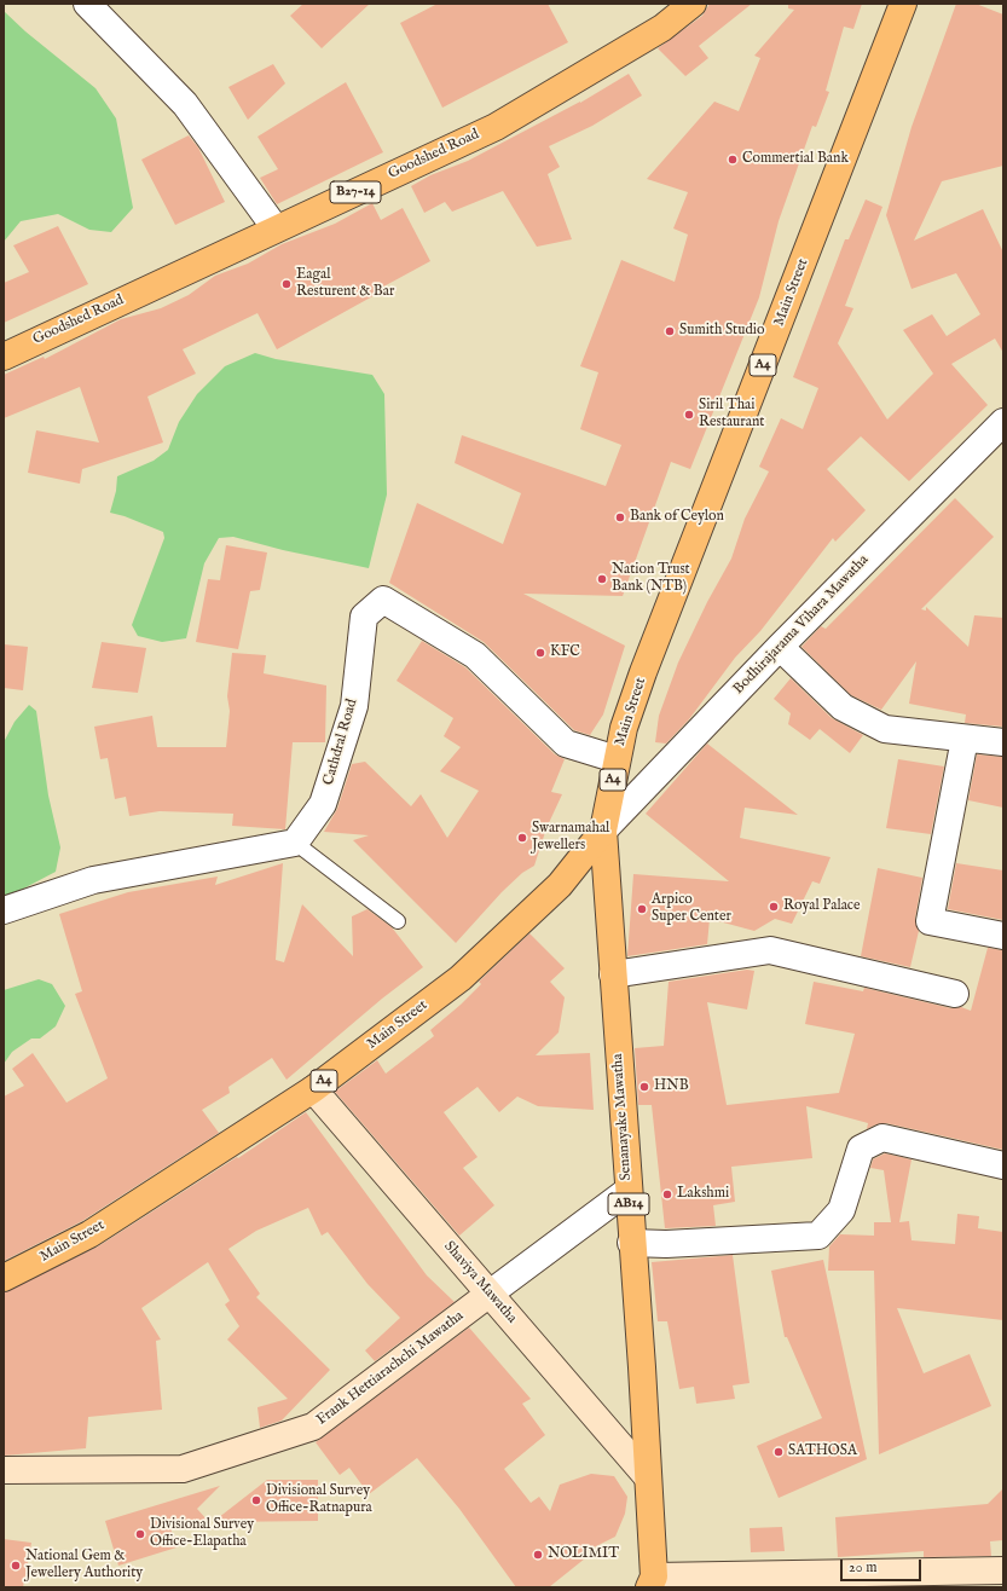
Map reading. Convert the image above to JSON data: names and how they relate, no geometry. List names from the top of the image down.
{
  "streets": {
    "main road": [
      "Goodshed Road",
      "B27-14",
      "Main Street",
      "A4",
      "Senanayake Mawatha",
      "AB14"
    ],
    "street": [
      "Bodhirajarama Vihara Mawatha",
      "Cathdral Road",
      "Shaviya Mawatha",
      "Frank Hettiarachchi Mawatha"
    ]
  },
  "crossings": [
    ["Main Street", "Bodhirajarama Vihara Mawatha"],
    ["Main Street", "Cathdral Road"],
    ["Main Street", "Senanayake Mawatha"],
    ["Main Street", "Shaviya Mawatha"],
    ["Bodhirajarama Vihara Mawatha", "Senanayake Mawatha"],
    ["Senanayake Mawatha", "Shaviya Mawatha"],
    ["Shaviya Mawatha", "Frank Hettiarachchi Mawatha"]
  ],
  "places": [
    "Commertial Bank",
    "Eagal Resturent & Bar",
    "Sumith Studio",
    "Siril Thai Restaurant",
    "Bank of Ceylon",
    "Nation Trust Bank (NTB)",
    "KFC",
    "Swarnamahal Jewellers",
    "Royal Palace",
    "Arpico Super Center",
    "HNB",
    "Lakshmi",
    "SATHOSA",
    "Divisional Survey Office-Ratnapura",
    "Divisional Survey Office-Elapatha",
    "NOLIMIT",
    "National Gem & Jewellery Authority"
  ],
  "scale_bar": "20 m"
}
